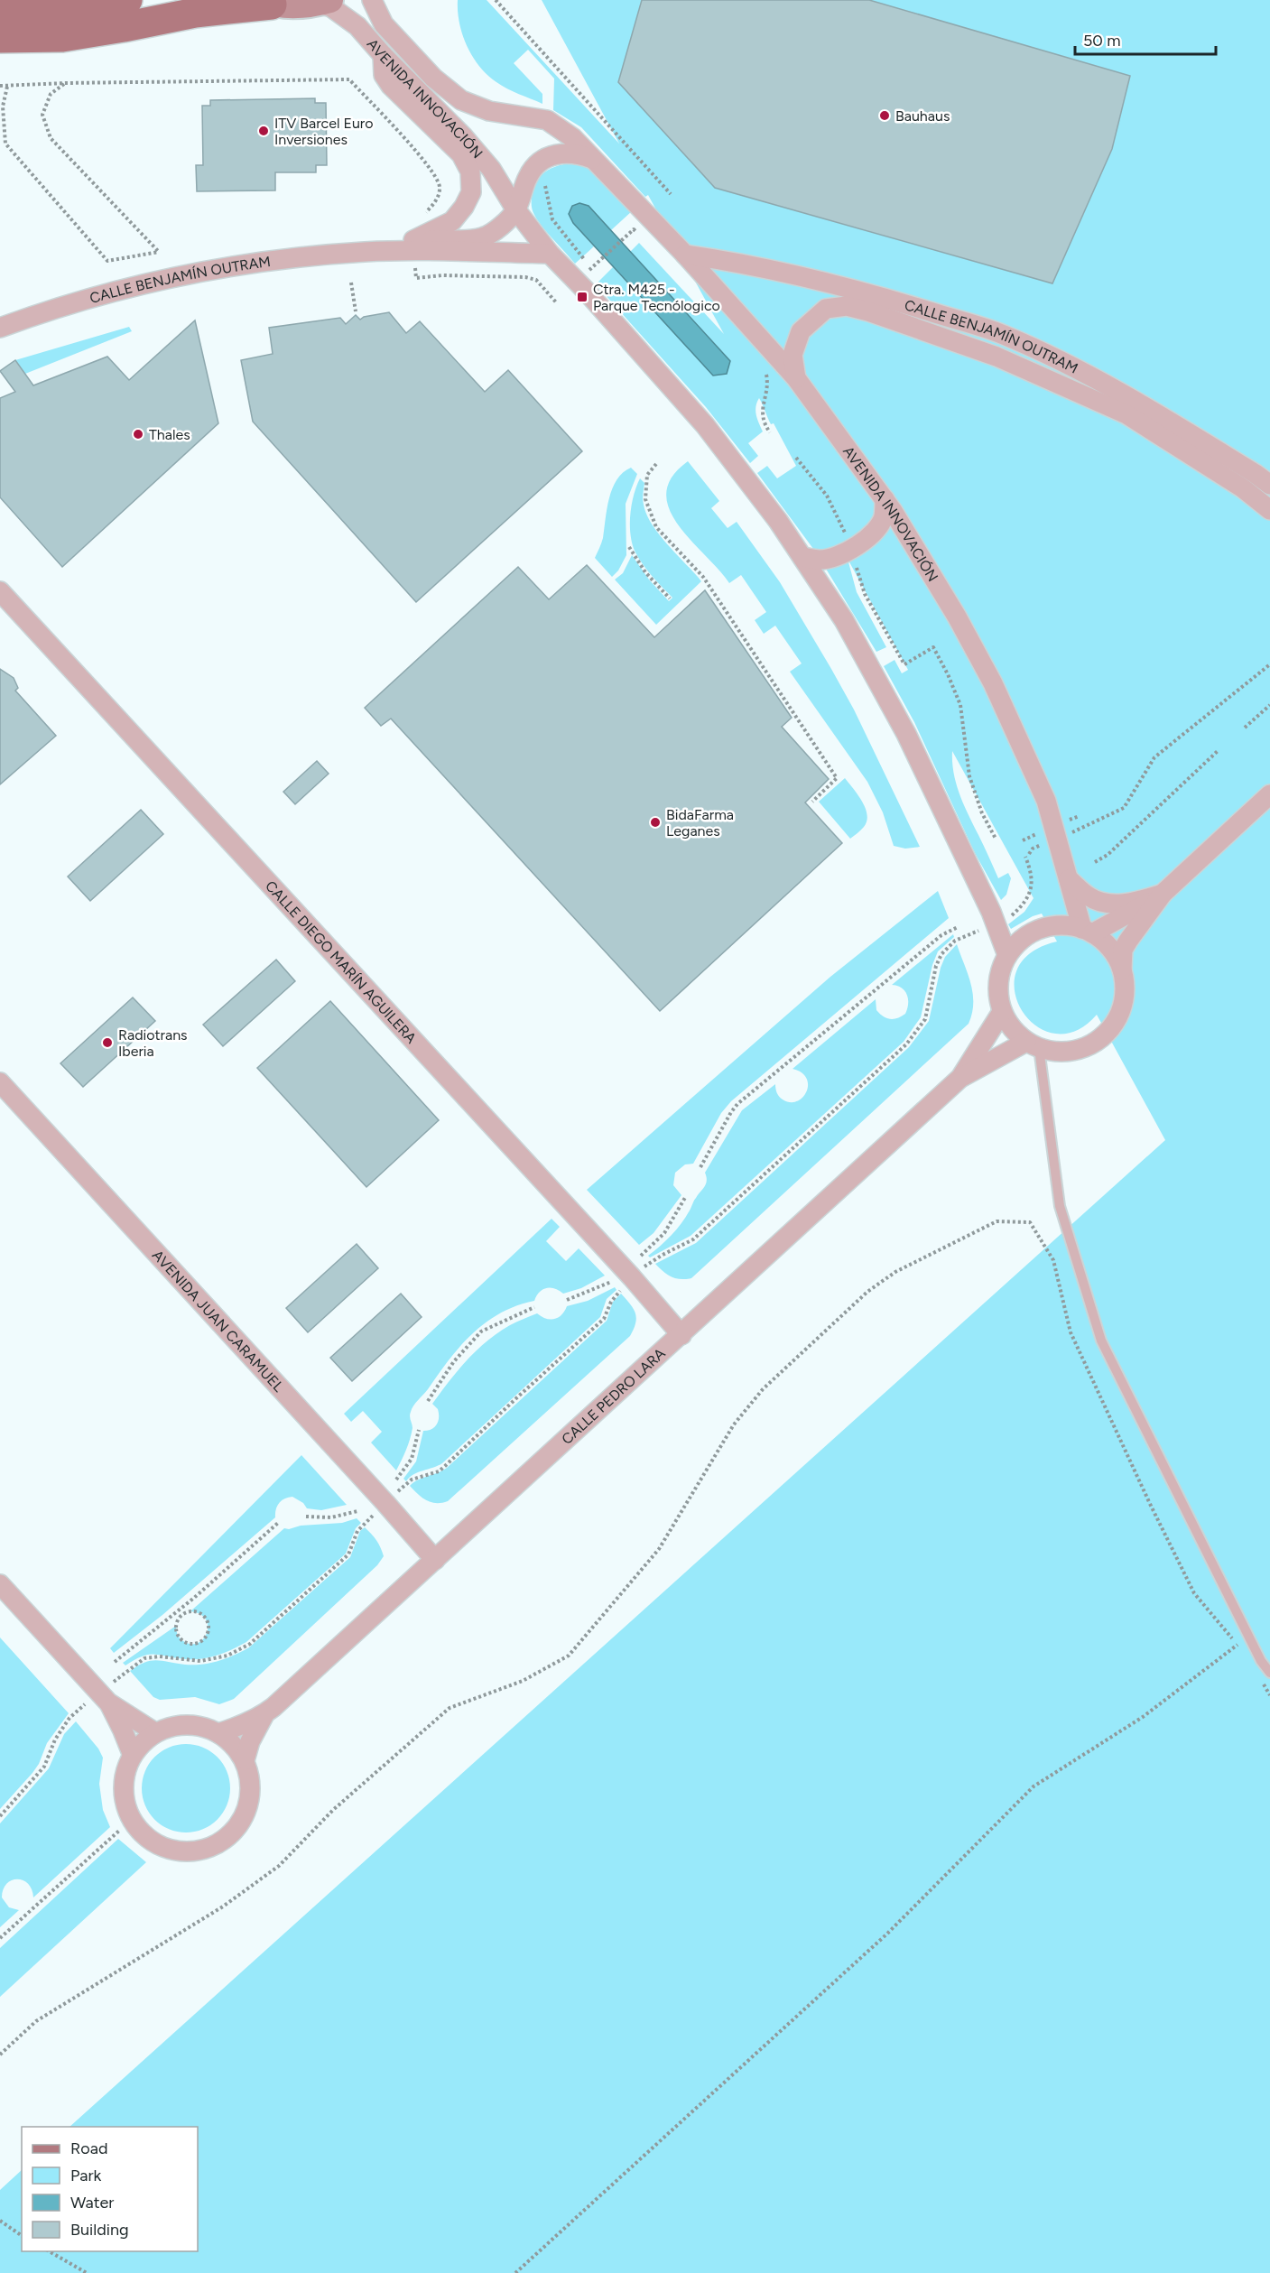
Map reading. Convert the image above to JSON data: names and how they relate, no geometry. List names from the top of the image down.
{
  "streets": {
    "street": [
      "AVENIDA INNOVACIÓN",
      "CALLE BENJAMÍN OUTRAM",
      "CALLE DIEGO MARÍN AGUILERA",
      "AVENIDA JUAN CARAMUEL",
      "CALLE PEDRO LARA"
    ]
  },
  "crossings": [
    ["AVENIDA INNOVACIÓN", "CALLE BENJAMÍN OUTRAM"],
    ["AVENIDA INNOVACIÓN", "CALLE PEDRO LARA"],
    ["CALLE DIEGO MARÍN AGUILERA", "CALLE PEDRO LARA"],
    ["AVENIDA JUAN CARAMUEL", "CALLE PEDRO LARA"]
  ],
  "places": {
    "other": [
      "Bauhaus",
      "ITV Barcel Euro Inversiones",
      "Thales",
      "BidaFarma Leganes",
      "Radiotrans Iberia"
    ],
    "transit": ["Ctra. M425 - Parque Tecnólogico"]
  },
  "legend": [
    "Road",
    "Park",
    "Water",
    "Building"
  ],
  "scale_bar": "50 m"
}
